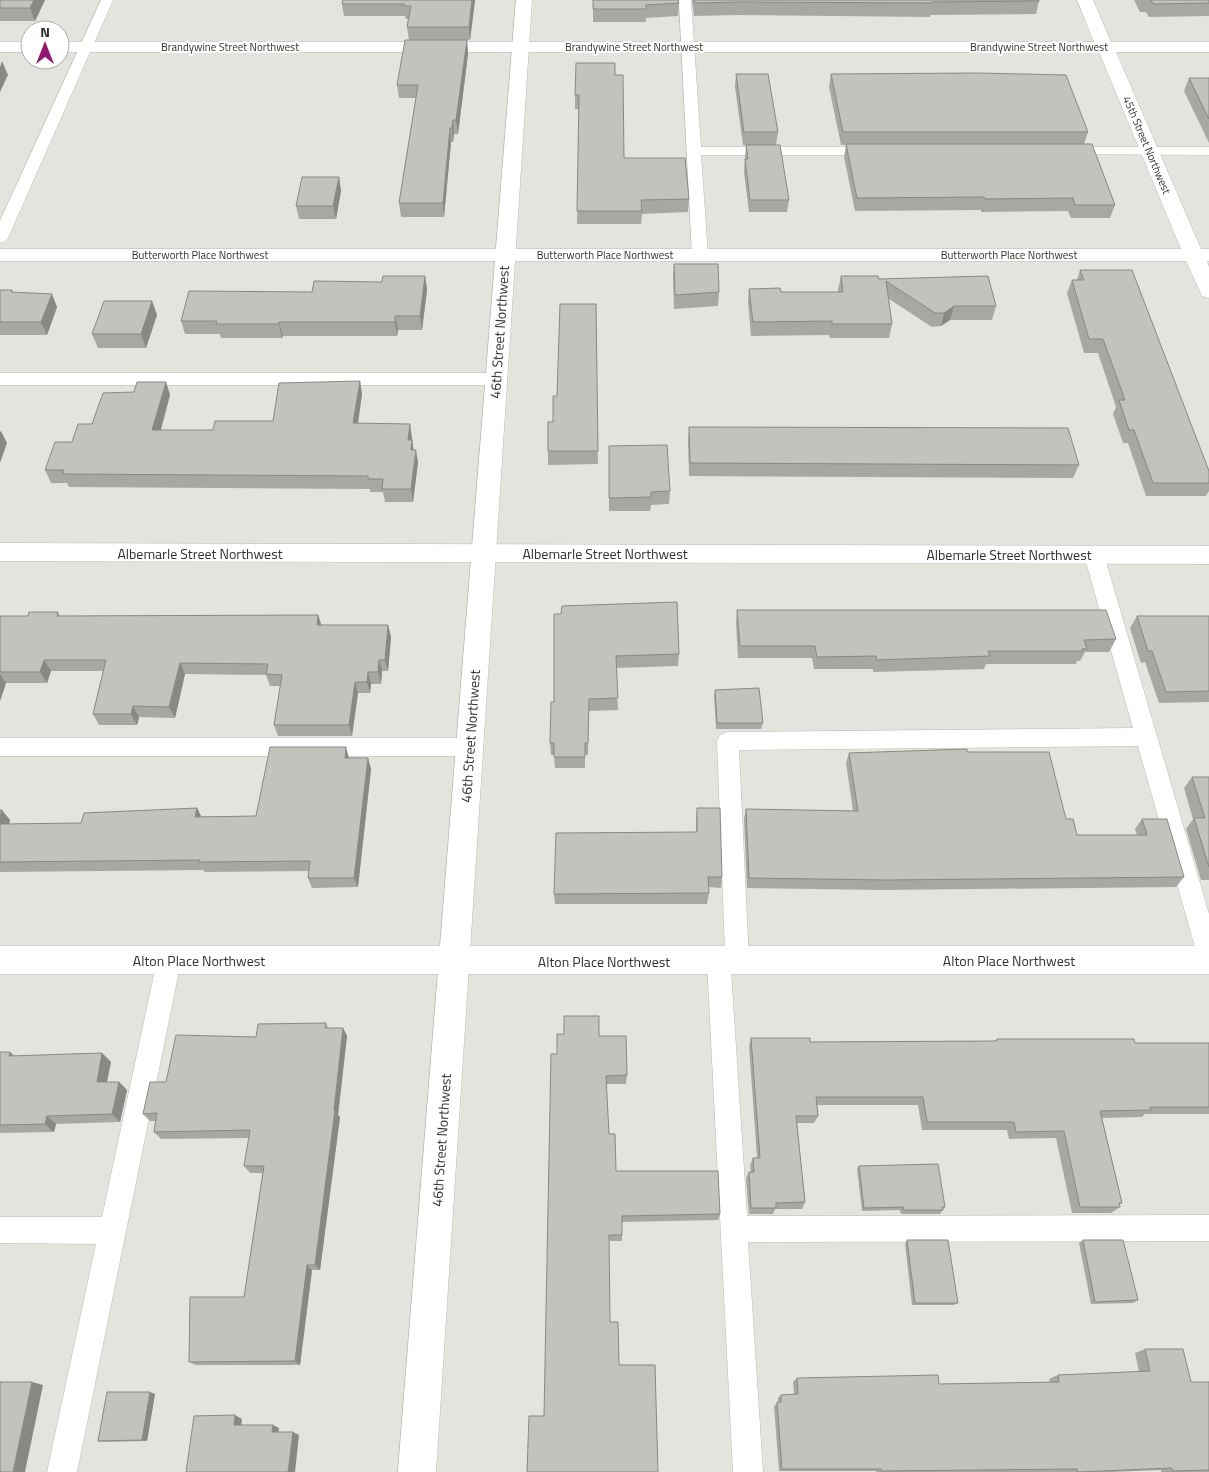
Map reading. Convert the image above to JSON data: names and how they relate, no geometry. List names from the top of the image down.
{
  "streets": {
    "street": [
      "Brandywine Street Northwest",
      "45th Street Northwest",
      "Butterworth Place Northwest",
      "46th Street Northwest",
      "Albemarle Street Northwest",
      "Alton Place Northwest"
    ]
  },
  "crossings": [
    ["Brandywine Street Northwest", "45th Street Northwest"],
    ["Brandywine Street Northwest", "46th Street Northwest"],
    ["45th Street Northwest", "Butterworth Place Northwest"],
    ["Butterworth Place Northwest", "46th Street Northwest"],
    ["46th Street Northwest", "Albemarle Street Northwest"],
    ["46th Street Northwest", "Alton Place Northwest"]
  ],
  "north": "top"
}
